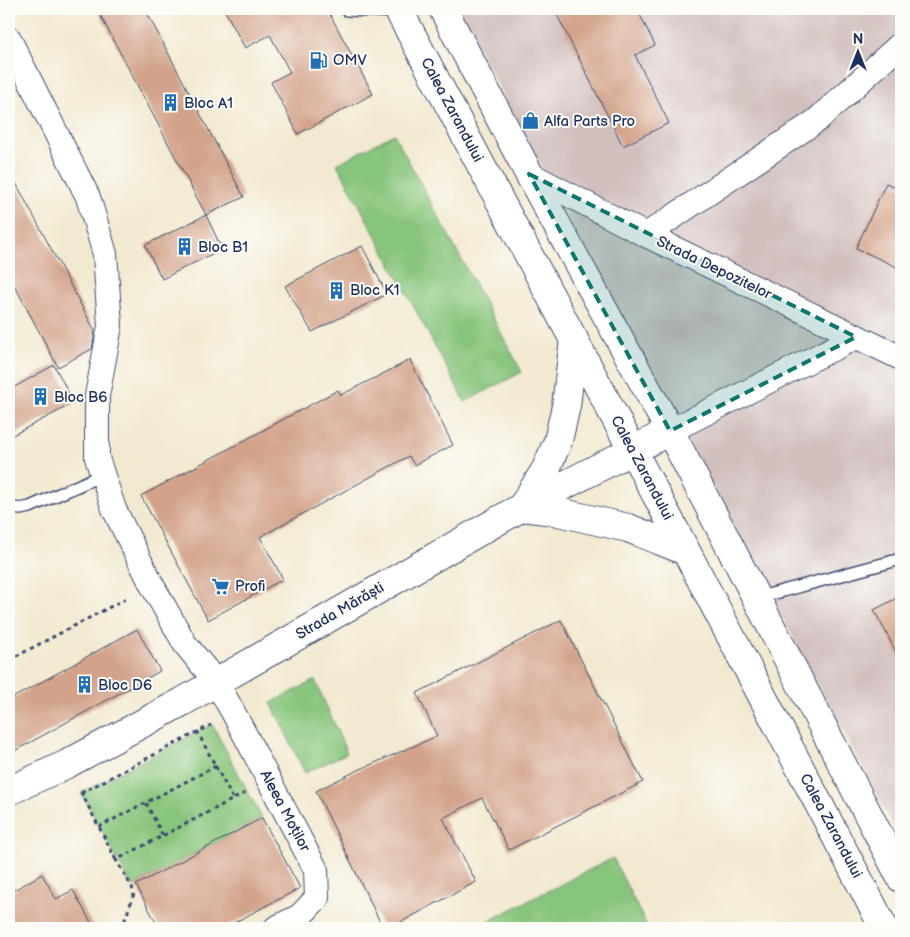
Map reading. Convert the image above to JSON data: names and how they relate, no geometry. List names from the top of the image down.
{
  "streets": {
    "main road": ["Calea Zarandului", "Strada Mărăști"],
    "street": ["Strada Depozitelor", "Aleea Moților"]
  },
  "crossings": [
    ["Calea Zarandului", "Strada Mărăști"],
    ["Strada Mărăști", "Aleea Moților"]
  ],
  "places": {
    "fuel station": ["OMV"],
    "building": [
      "Bloc A1",
      "Bloc B1",
      "Bloc K1",
      "Bloc B6",
      "Bloc D6"
    ],
    "shop": ["Alfa Parts Pro"],
    "supermarket": ["Profi"]
  },
  "north": "top"
}
